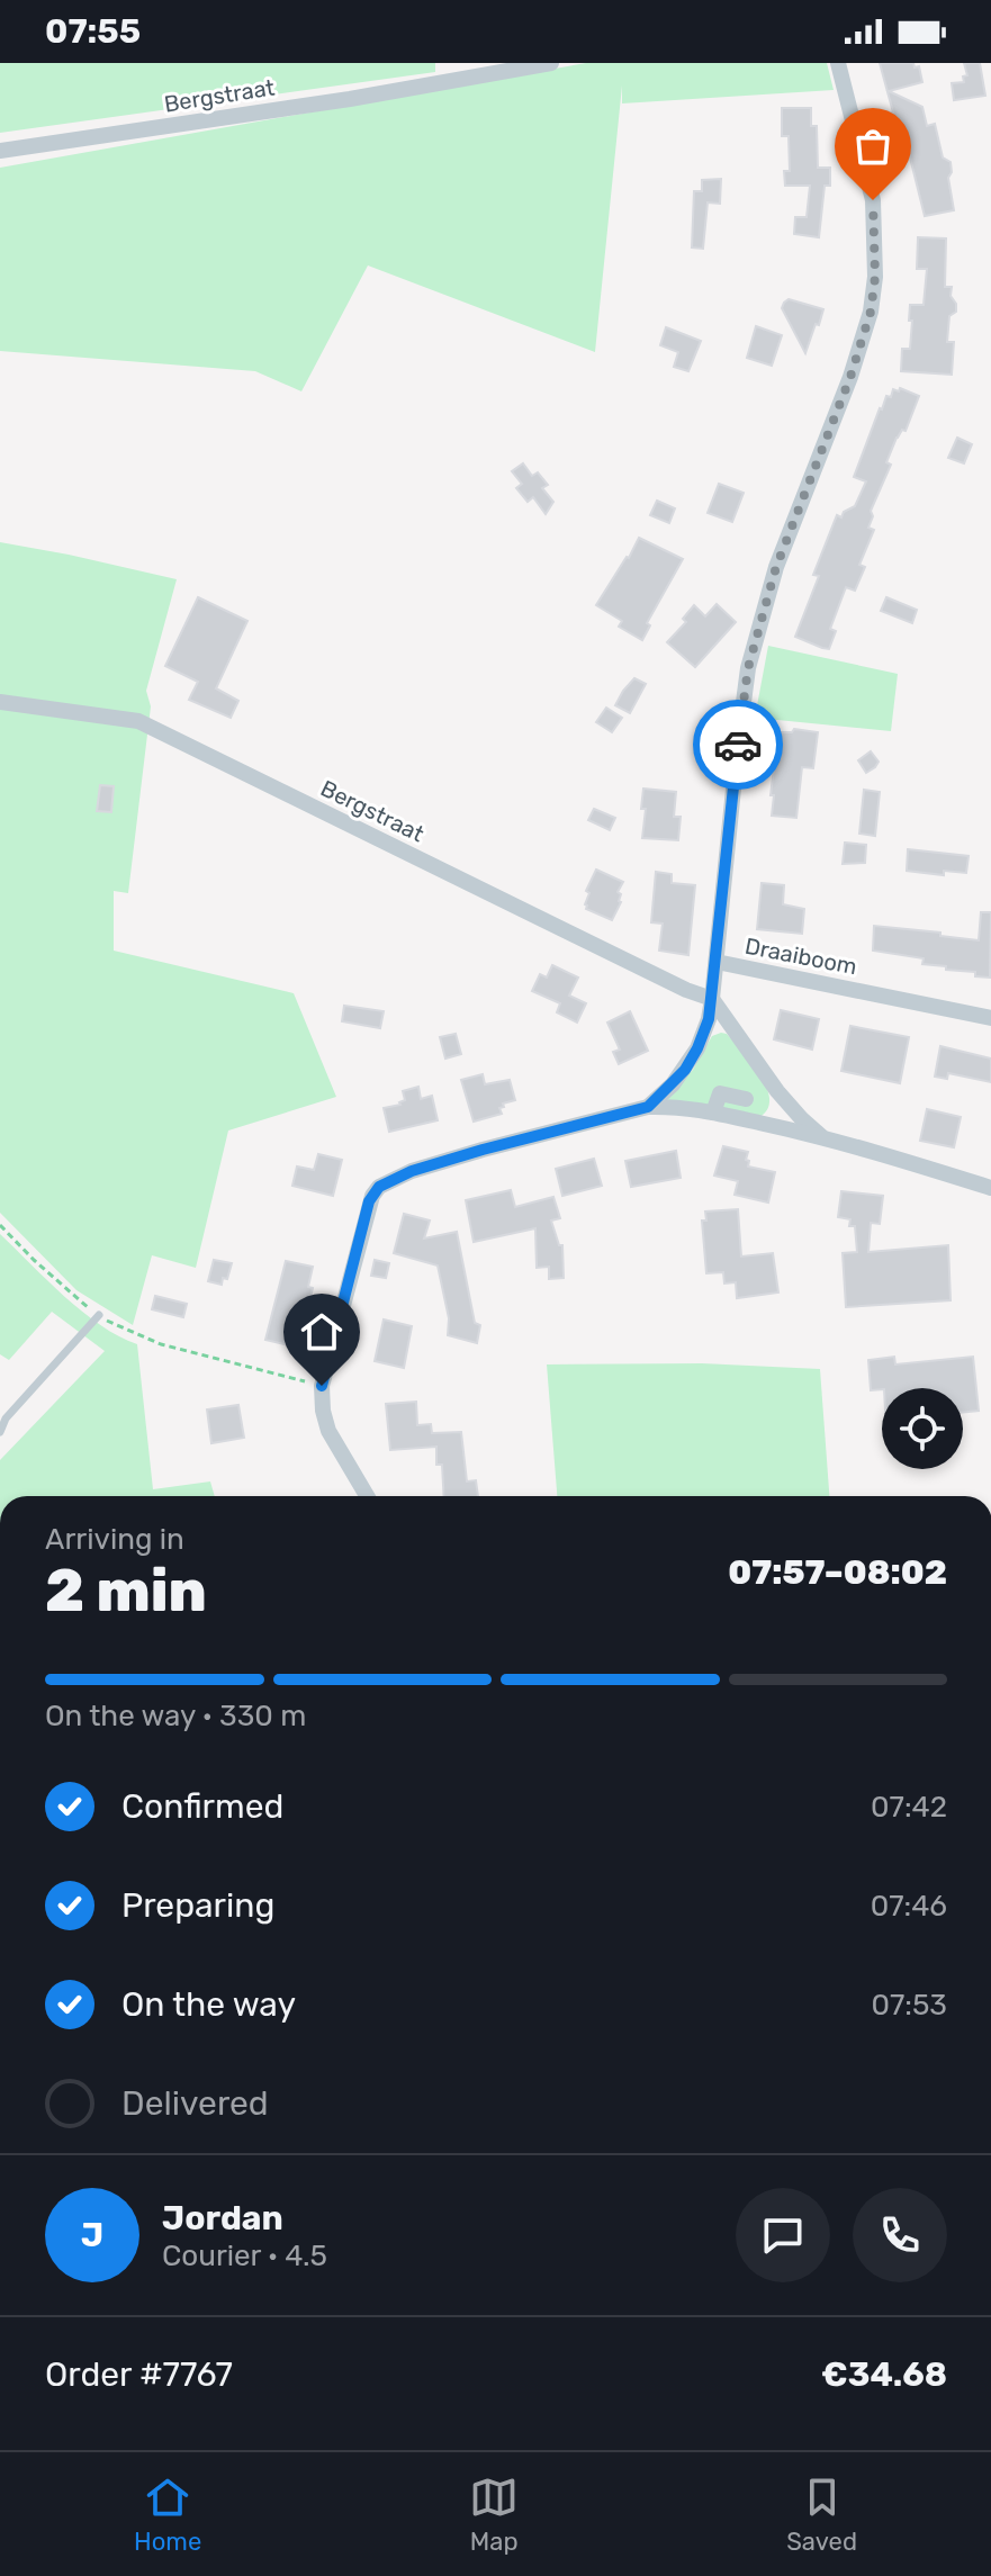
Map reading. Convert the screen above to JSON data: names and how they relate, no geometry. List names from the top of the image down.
{
  "streets": {
    "street": ["Bergstraat", "Draaiboom"]
  },
  "page": {
    "status": "07:55",
    "heading": ["2 min", "Arriving in", "07:57–08:02"],
    "panel": [
      "Jordan",
      "Courier · 4.5",
      "Order #7767",
      "€34.68"
    ],
    "bar": "On the way · 330 m",
    "list": [
      ["Confirmed", "07:42"],
      ["Preparing", "07:46"],
      ["On the way", "07:53"],
      "Delivered"
    ],
    "round": "J",
    "tabs": ["Home", "Map", "Saved"]
  }
}
